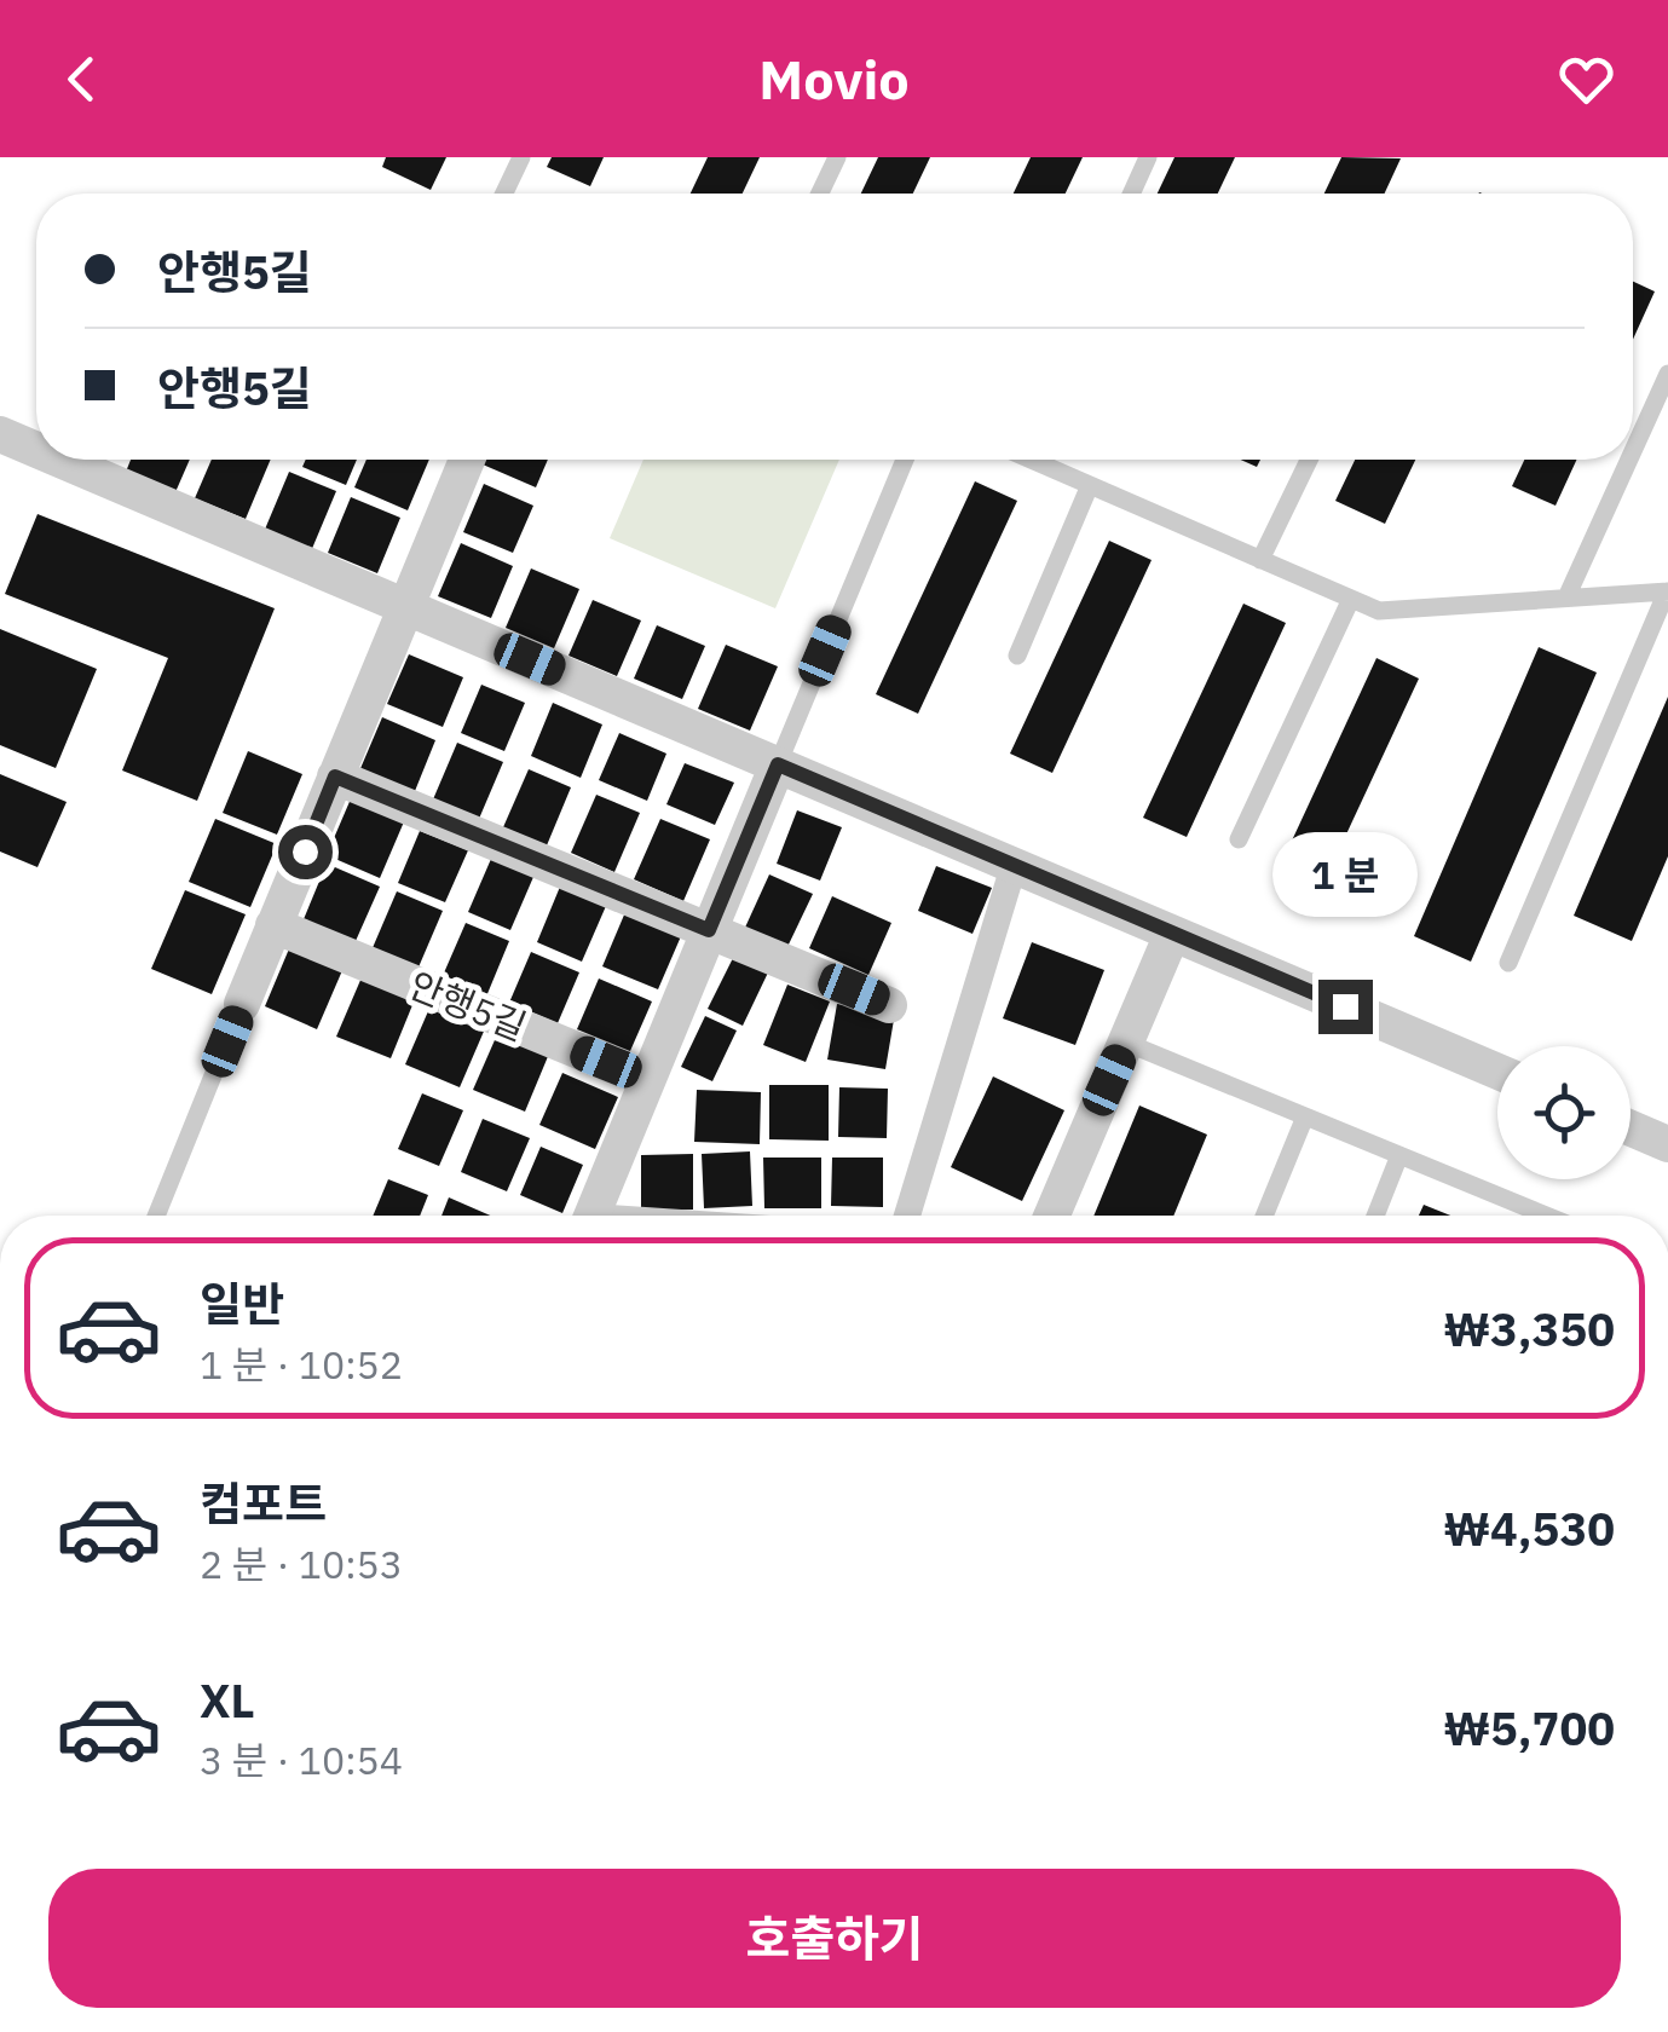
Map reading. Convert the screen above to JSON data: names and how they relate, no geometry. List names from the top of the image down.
{
  "streets": {
    "street": ["안행5길"]
  },
  "page": {
    "header": "Movio",
    "banner": ["안행5길", "안행5길"],
    "bubble": "1 분",
    "list": [
      {
        "name": "일반",
        "note": "1 분 · 10:52",
        "value": "₩3,350"
      },
      {
        "name": "컴포트",
        "note": "2 분 · 10:53",
        "value": "₩4,530"
      },
      {
        "name": "XL",
        "note": "3 분 · 10:54",
        "value": "₩5,700"
      }
    ],
    "buttons": "호출하기"
  }
}
